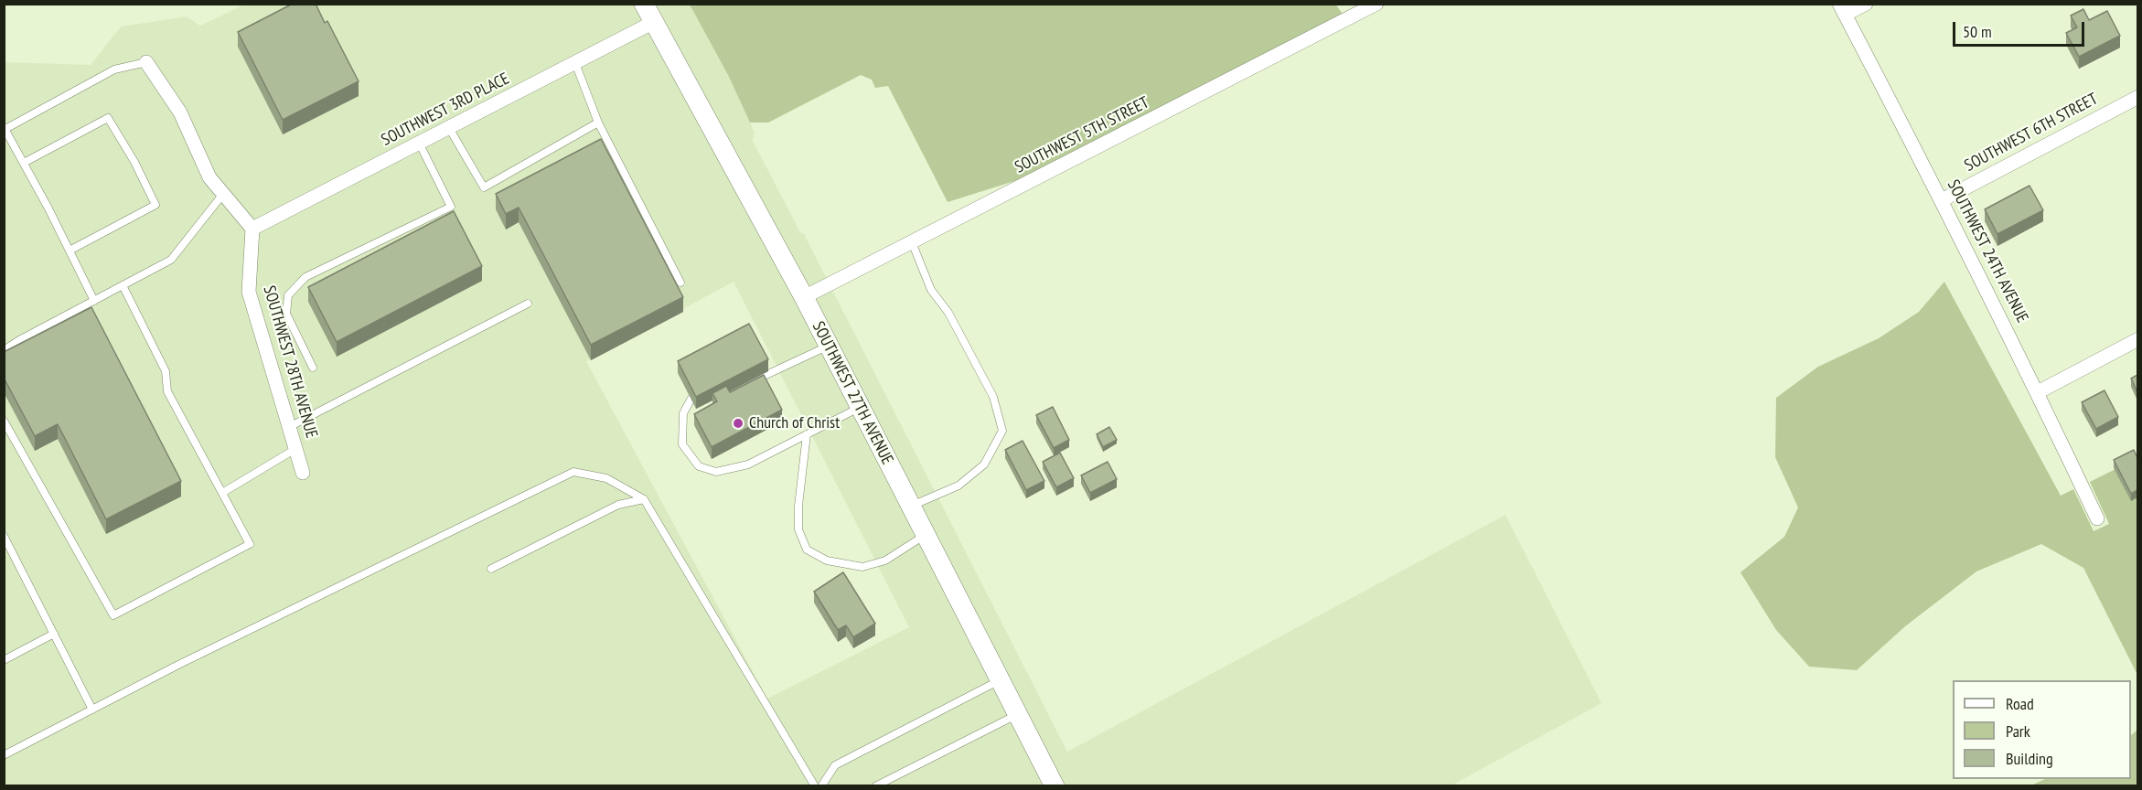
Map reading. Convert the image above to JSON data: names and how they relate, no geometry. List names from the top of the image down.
{
  "streets": {
    "main road": ["SOUTHWEST 27TH AVENUE"],
    "street": [
      "SOUTHWEST 3RD PLACE",
      "SOUTHWEST 6TH STREET",
      "SOUTHWEST 5TH STREET",
      "SOUTHWEST 24TH AVENUE",
      "SOUTHWEST 28TH AVENUE"
    ]
  },
  "crossings": [
    ["SOUTHWEST 3RD PLACE", "SOUTHWEST 28TH AVENUE"],
    ["SOUTHWEST 3RD PLACE", "SOUTHWEST 27TH AVENUE"],
    ["SOUTHWEST 6TH STREET", "SOUTHWEST 24TH AVENUE"],
    ["SOUTHWEST 5TH STREET", "SOUTHWEST 27TH AVENUE"]
  ],
  "places": ["Church of Christ"],
  "legend": ["Road", "Park", "Building"],
  "scale_bar": "50 m"
}
